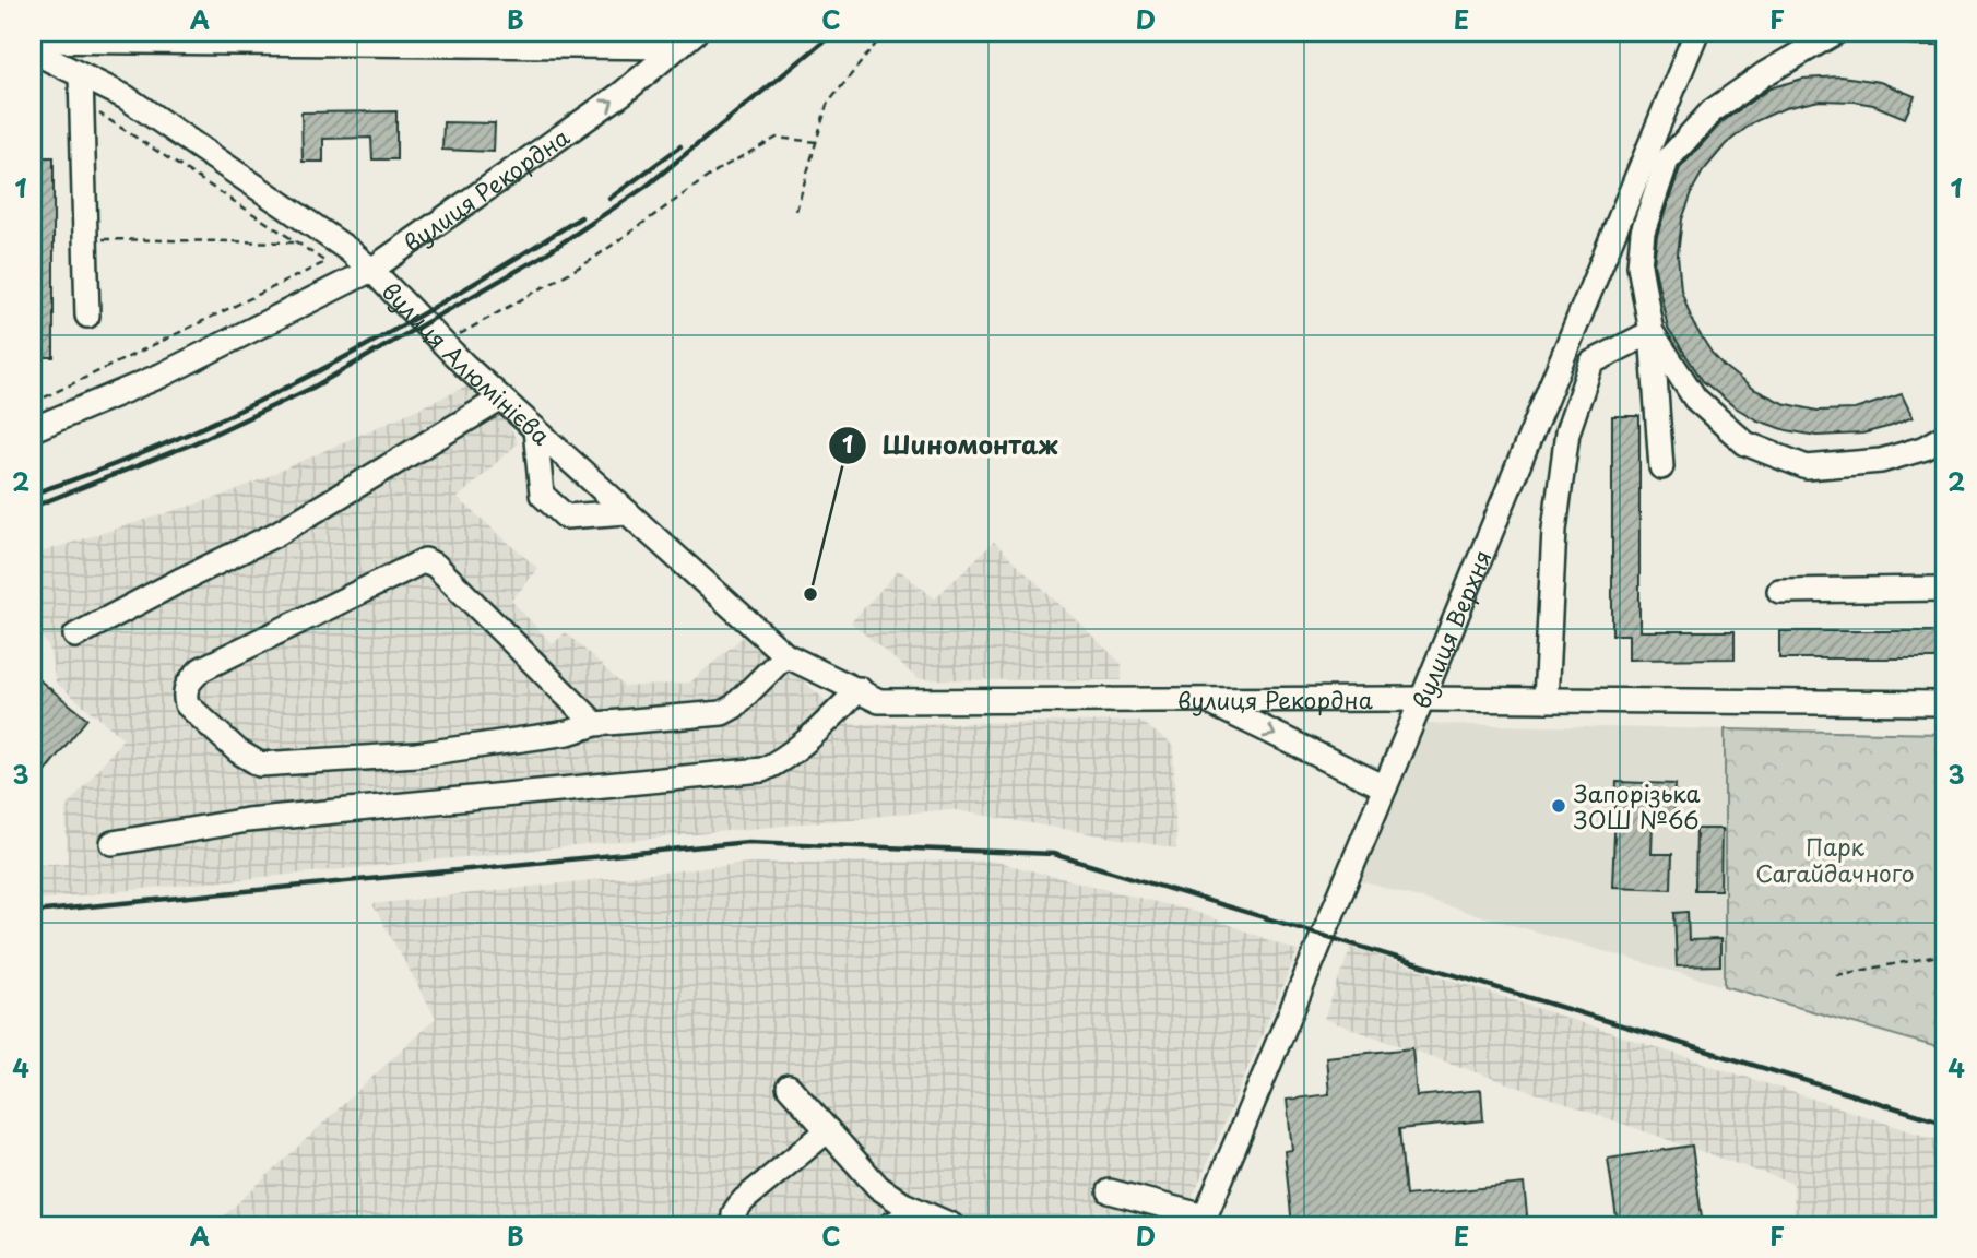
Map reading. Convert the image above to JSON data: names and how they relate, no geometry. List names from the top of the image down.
{
  "streets": {
    "street": ["вулиця Рекордна", "вулиця Алюмінієва", "вулиця Верхня"]
  },
  "crossings": [
    ["вулиця Рекордна", "вулиця Алюмінієва"],
    ["вулиця Рекордна", "вулиця Верхня"]
  ],
  "parks": ["Парк Сагайдачного"],
  "places": ["Шиномонтаж", "Запорізька ЗОШ №66"],
  "grid": {
    "columns": [
      "A",
      "B",
      "C",
      "D",
      "E",
      "F"
    ],
    "rows": [
      "1",
      "2",
      "3",
      "4"
    ]
  }
}
